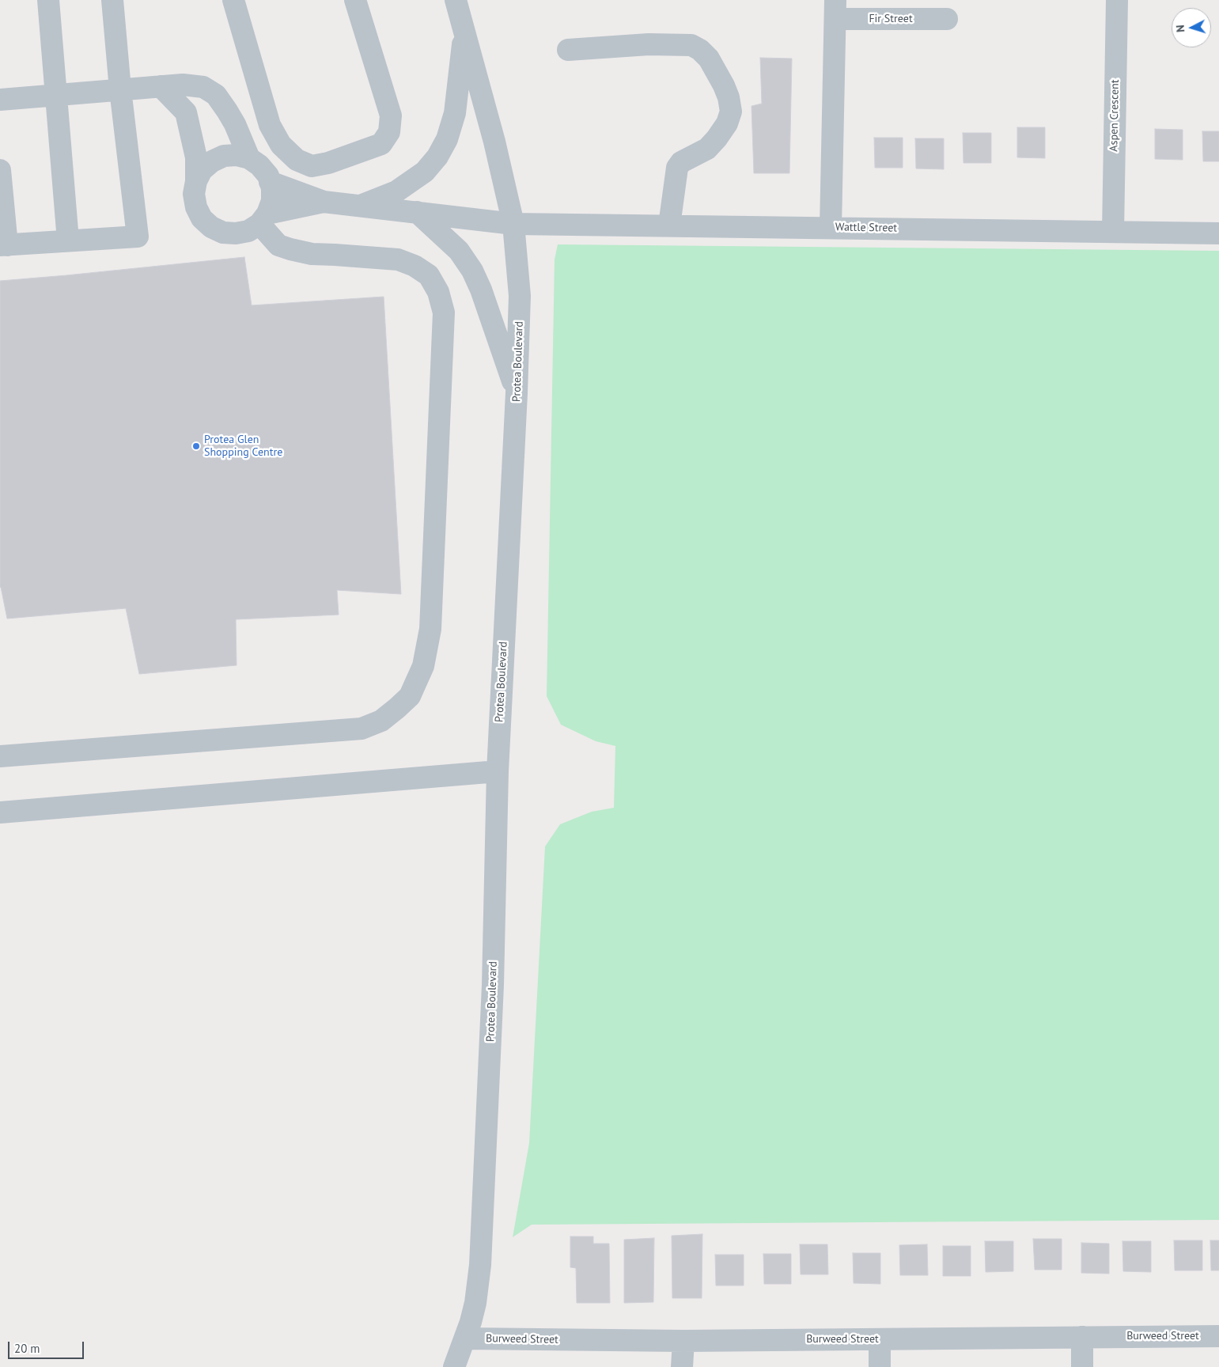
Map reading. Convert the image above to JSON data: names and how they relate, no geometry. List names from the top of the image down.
{
  "streets": {
    "street": [
      "Fir Street",
      "Aspen Crescent",
      "Wattle Street",
      "Protea Boulevard",
      "Burweed Street"
    ]
  },
  "crossings": [
    ["Aspen Crescent", "Wattle Street"],
    ["Wattle Street", "Protea Boulevard"],
    ["Protea Boulevard", "Burweed Street"]
  ],
  "places": ["Protea Glen Shopping Centre"],
  "scale_bar": "20 m",
  "north": "left"
}
